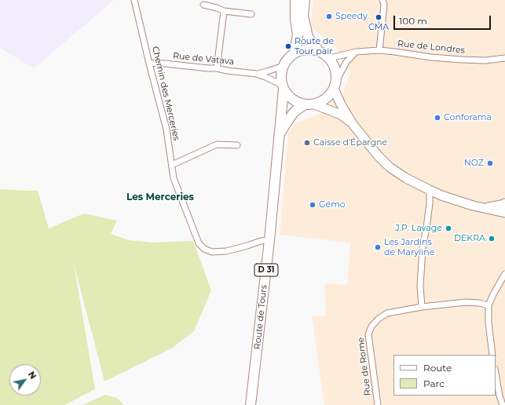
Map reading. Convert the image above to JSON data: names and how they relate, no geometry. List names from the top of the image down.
{
  "streets": {
    "main road": ["D 31", "Route de Tours"],
    "street": [
      "Rue de Londres",
      "Rue de Vatava",
      "Chemin des Merceries",
      "Rue de Rome"
    ]
  },
  "crossings": [
    ["Rue de Londres", "Rue de Vatava"],
    ["Rue de Londres", "Route de Tours"],
    ["Rue de Vatava", "Chemin des Merceries"],
    ["Rue de Vatava", "Route de Tours"],
    ["Chemin des Merceries", "Route de Tours"]
  ],
  "districts": ["Les Merceries"],
  "places": [
    "Speedy",
    "CMA",
    "Route de Tour pair",
    "Conforama",
    "Caisse d'Épargne",
    "NOZ",
    "Gémo",
    "J.P. Lavage",
    "DEKRA",
    "Les Jardins de Maryline"
  ],
  "legend": ["Route", "Parc"],
  "scale_bar": "100 m",
  "north": "top right"
}
